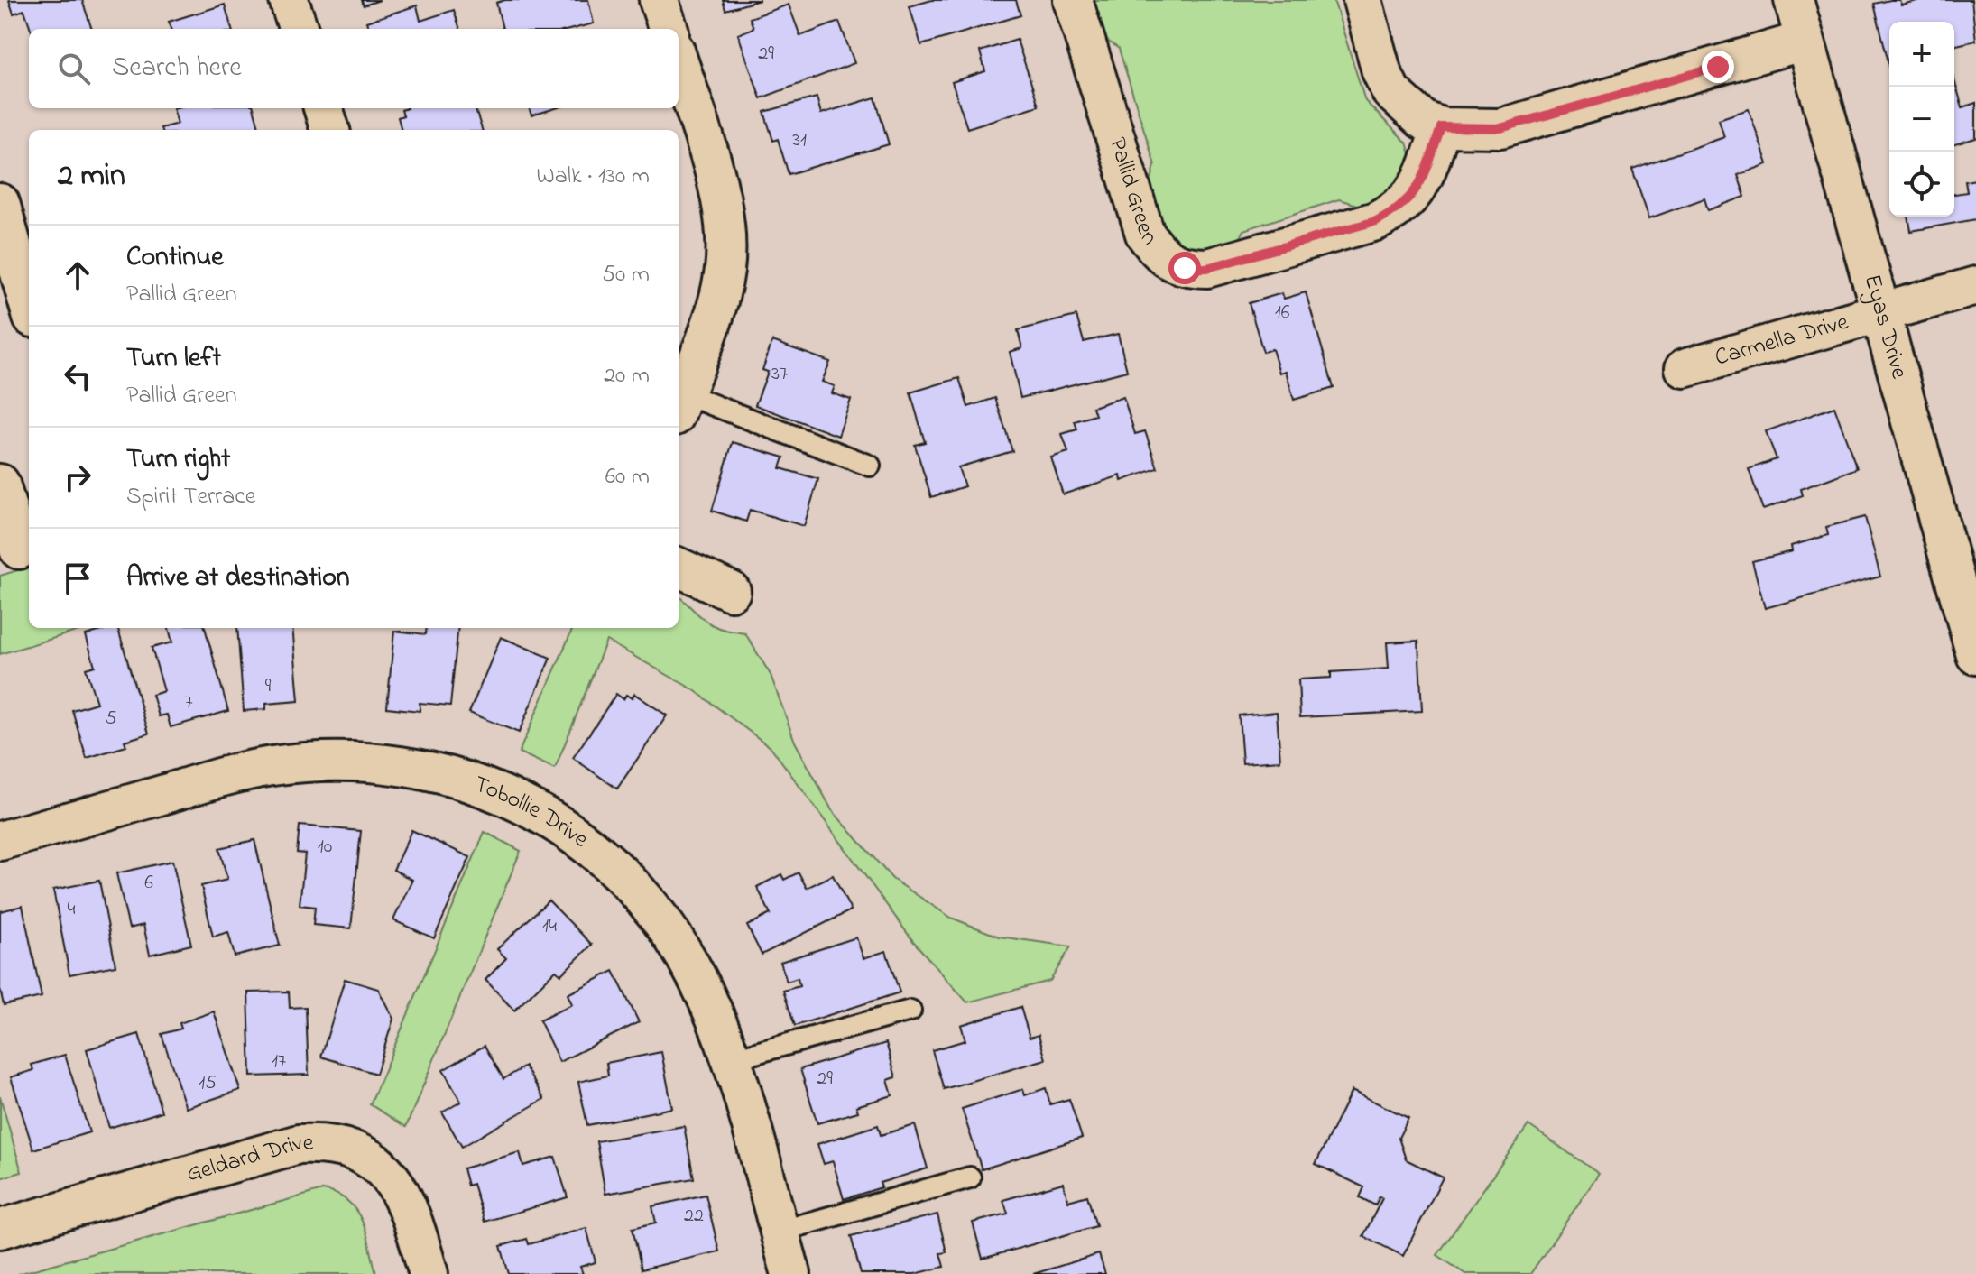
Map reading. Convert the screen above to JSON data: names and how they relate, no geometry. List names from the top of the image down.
{
  "streets": {
    "street": [
      "Pallid Green",
      "Eyas Drive",
      "Carmella Drive",
      "Tobollie Drive",
      "Geldard Drive"
    ]
  },
  "crossings": [
    ["Eyas Drive", "Carmella Drive"]
  ],
  "house_numbers": [
    "29",
    "31",
    "16",
    "37",
    "9",
    "7",
    "5",
    "10",
    "6",
    "4",
    "14",
    "17",
    "29",
    "15",
    "22"
  ],
  "page": {
    "map_buttons": ["+", "−"],
    "search": "Search here",
    "heading": ["2 min", "Walk · 130 m"],
    "list": [
      ["Continue", "Pallid Green", "50 m"],
      ["Turn left", "Pallid Green", "20 m"],
      ["Turn right", "Spirit Terrace", "60 m"],
      "Arrive at destination"
    ]
  }
}
